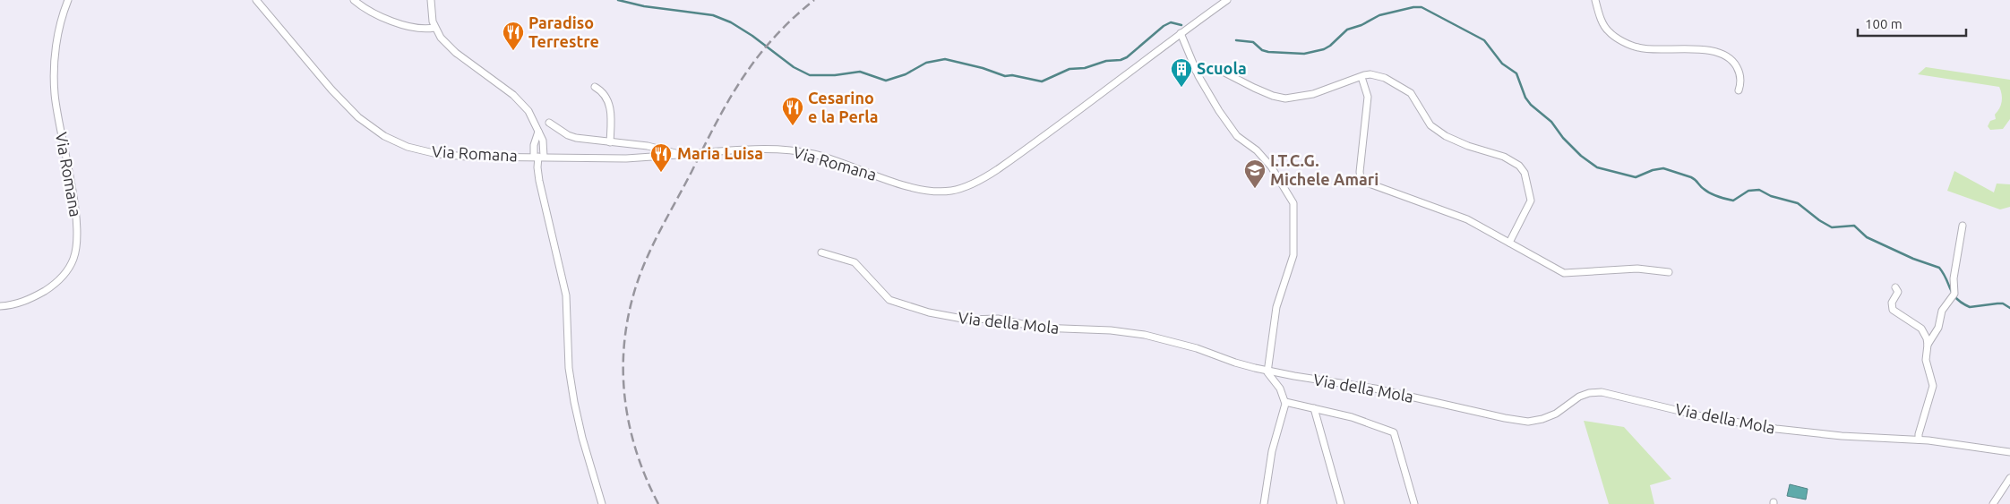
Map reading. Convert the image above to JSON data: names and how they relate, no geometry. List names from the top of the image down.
{
  "streets": {
    "street": ["Via Romana", "Via della Mola"]
  },
  "places": {
    "restaurant": ["Paradiso Terrestre", "Cesarino e la Perla", "Maria Luisa"],
    "building": ["Scuola"],
    "school or university": ["I.T.C.G. Michele Amari"]
  },
  "scale_bar": "100 m"
}
